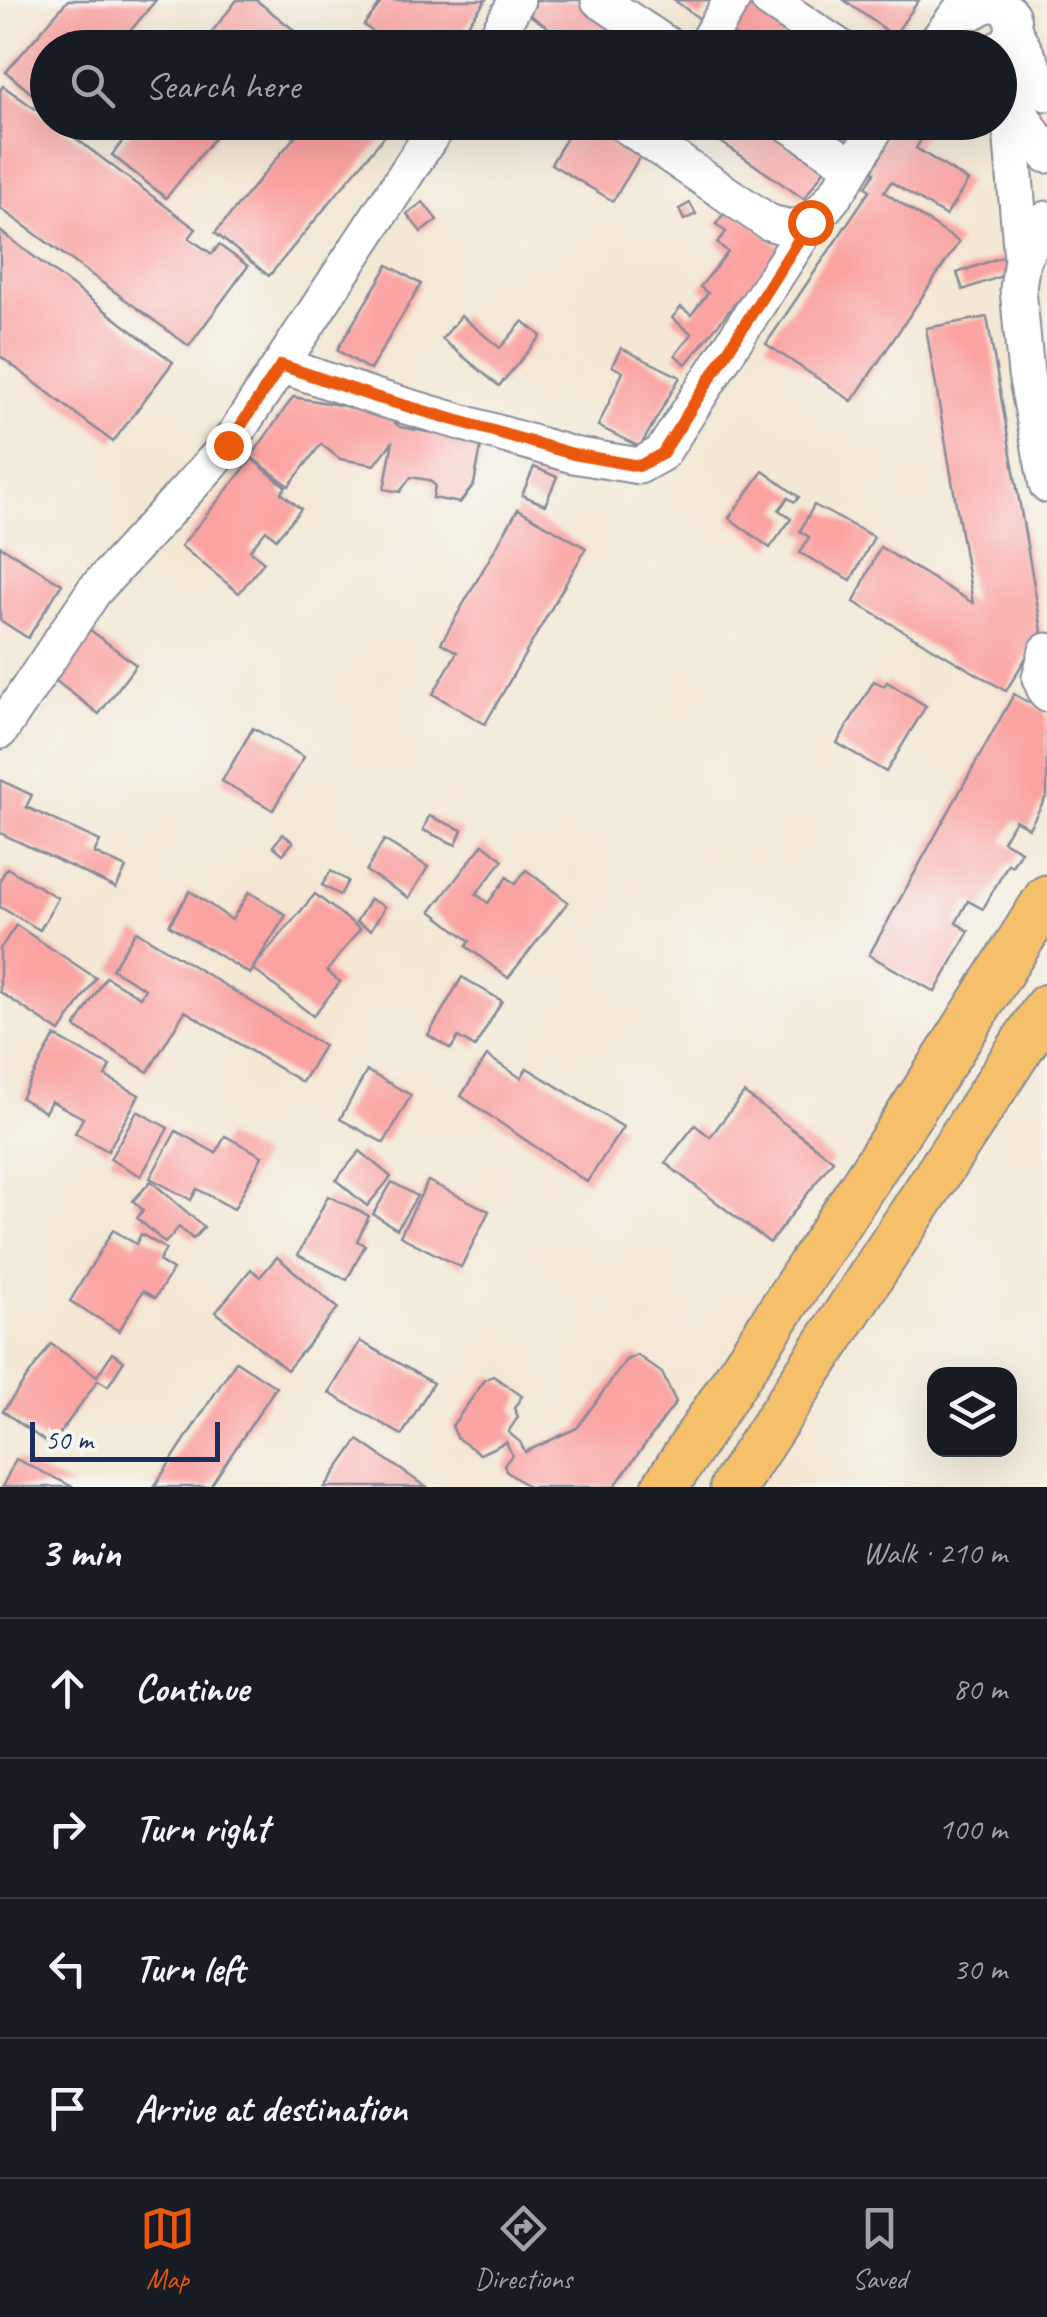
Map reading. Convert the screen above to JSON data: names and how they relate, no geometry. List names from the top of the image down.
{
  "scale_bar": "50 m",
  "page": {
    "search": "Search here",
    "scale": "50 m",
    "heading": ["3 min", "Walk · 210 m"],
    "list": [
      ["Continue", "80 m"],
      ["Turn right", "100 m"],
      ["Turn left", "30 m"],
      "Arrive at destination"
    ],
    "nav": ["Map", "Directions", "Saved"]
  }
}
